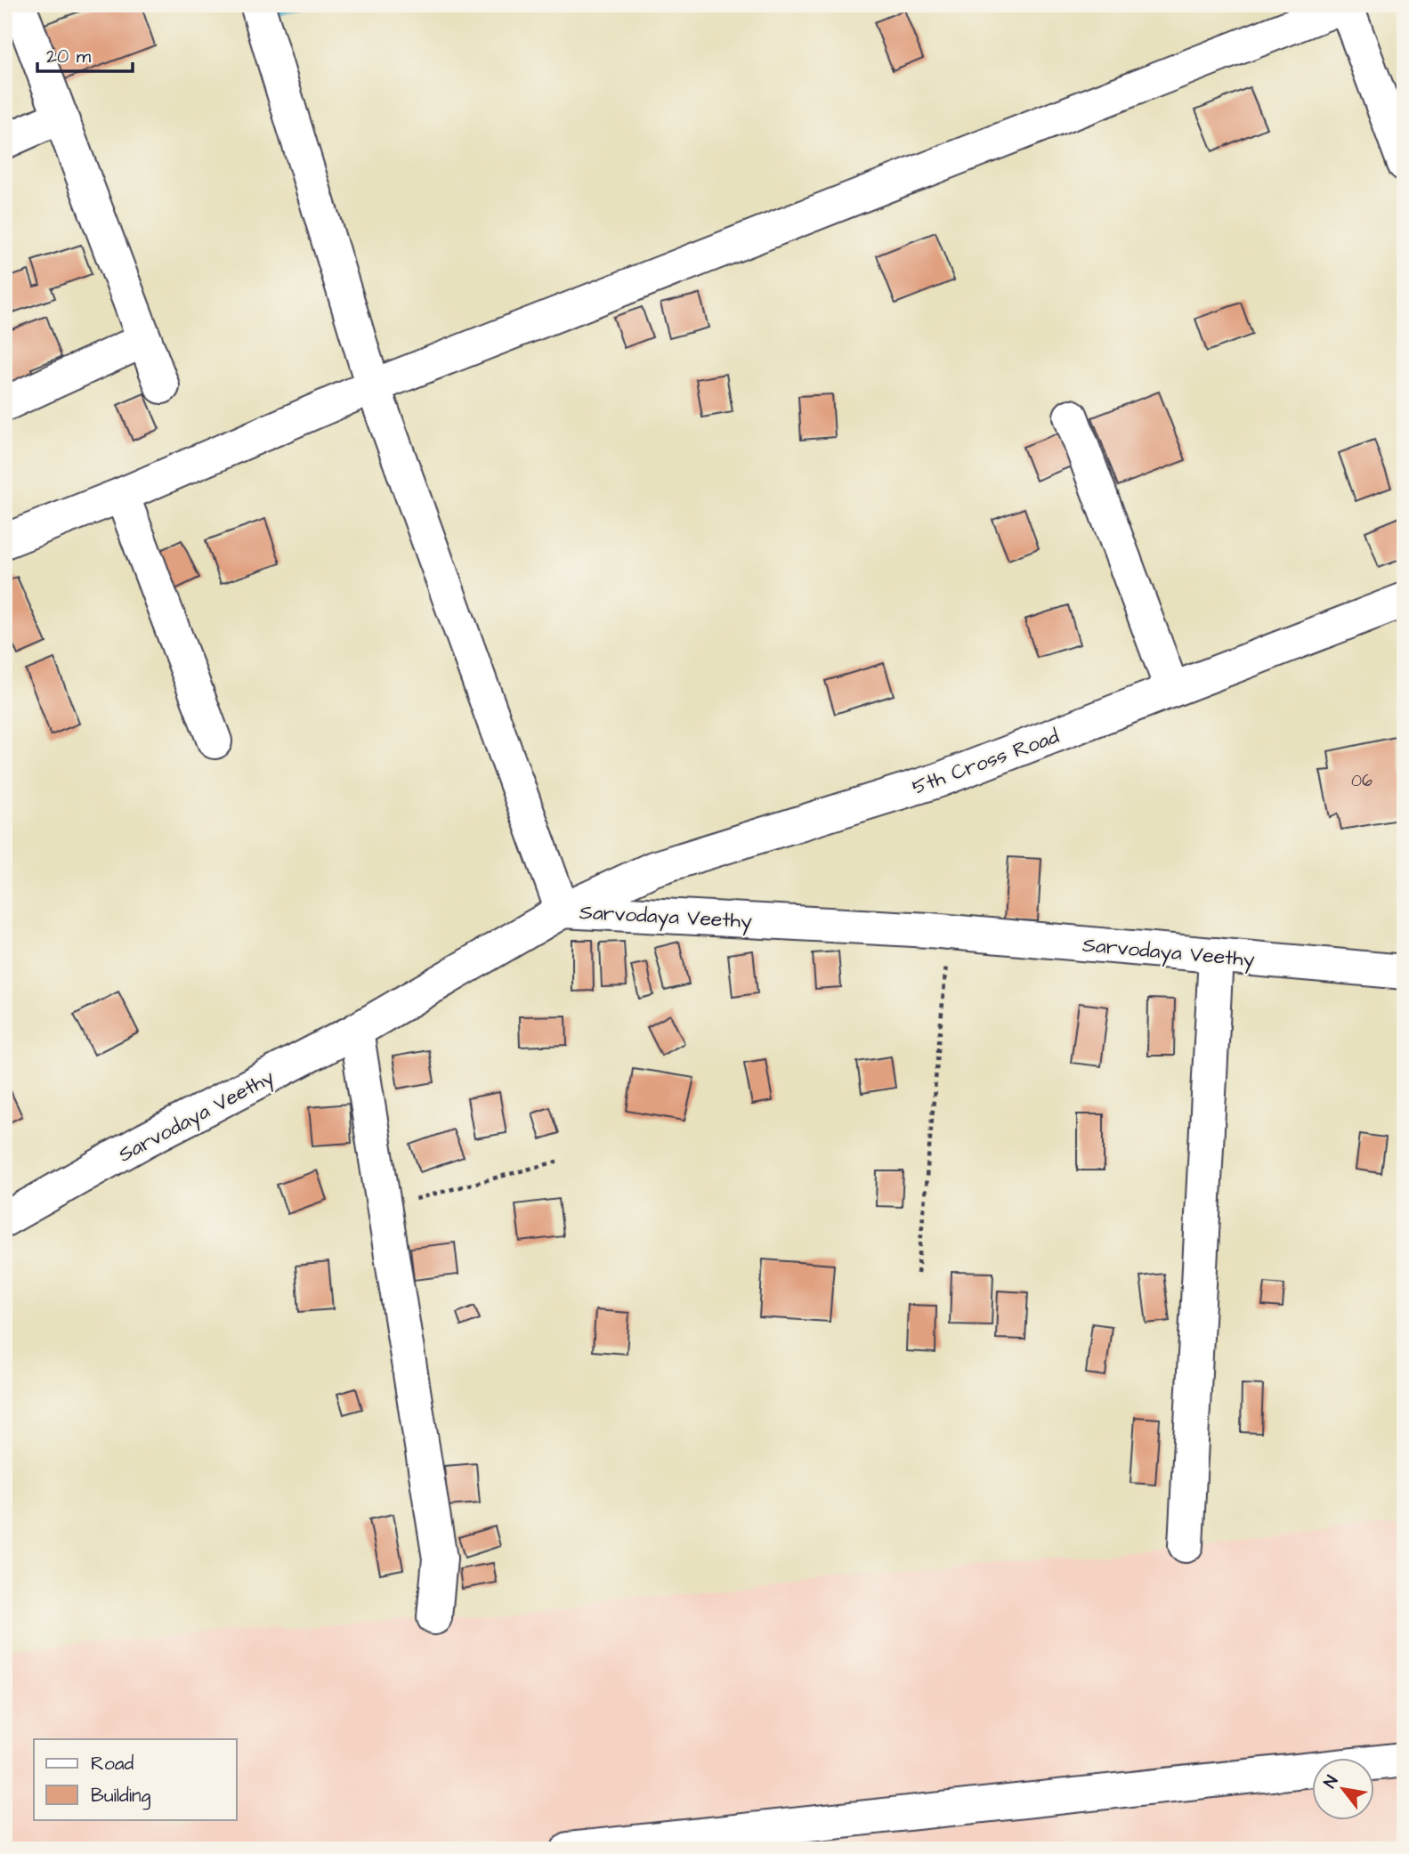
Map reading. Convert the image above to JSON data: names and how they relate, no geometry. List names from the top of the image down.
{
  "streets": {
    "street": ["5th Cross Road", "Sarvodaya Veethy"]
  },
  "crossings": [
    ["5th Cross Road", "Sarvodaya Veethy"]
  ],
  "house_numbers": ["06"],
  "legend": ["Road", "Building"],
  "scale_bar": "20 m",
  "north": "top left"
}
